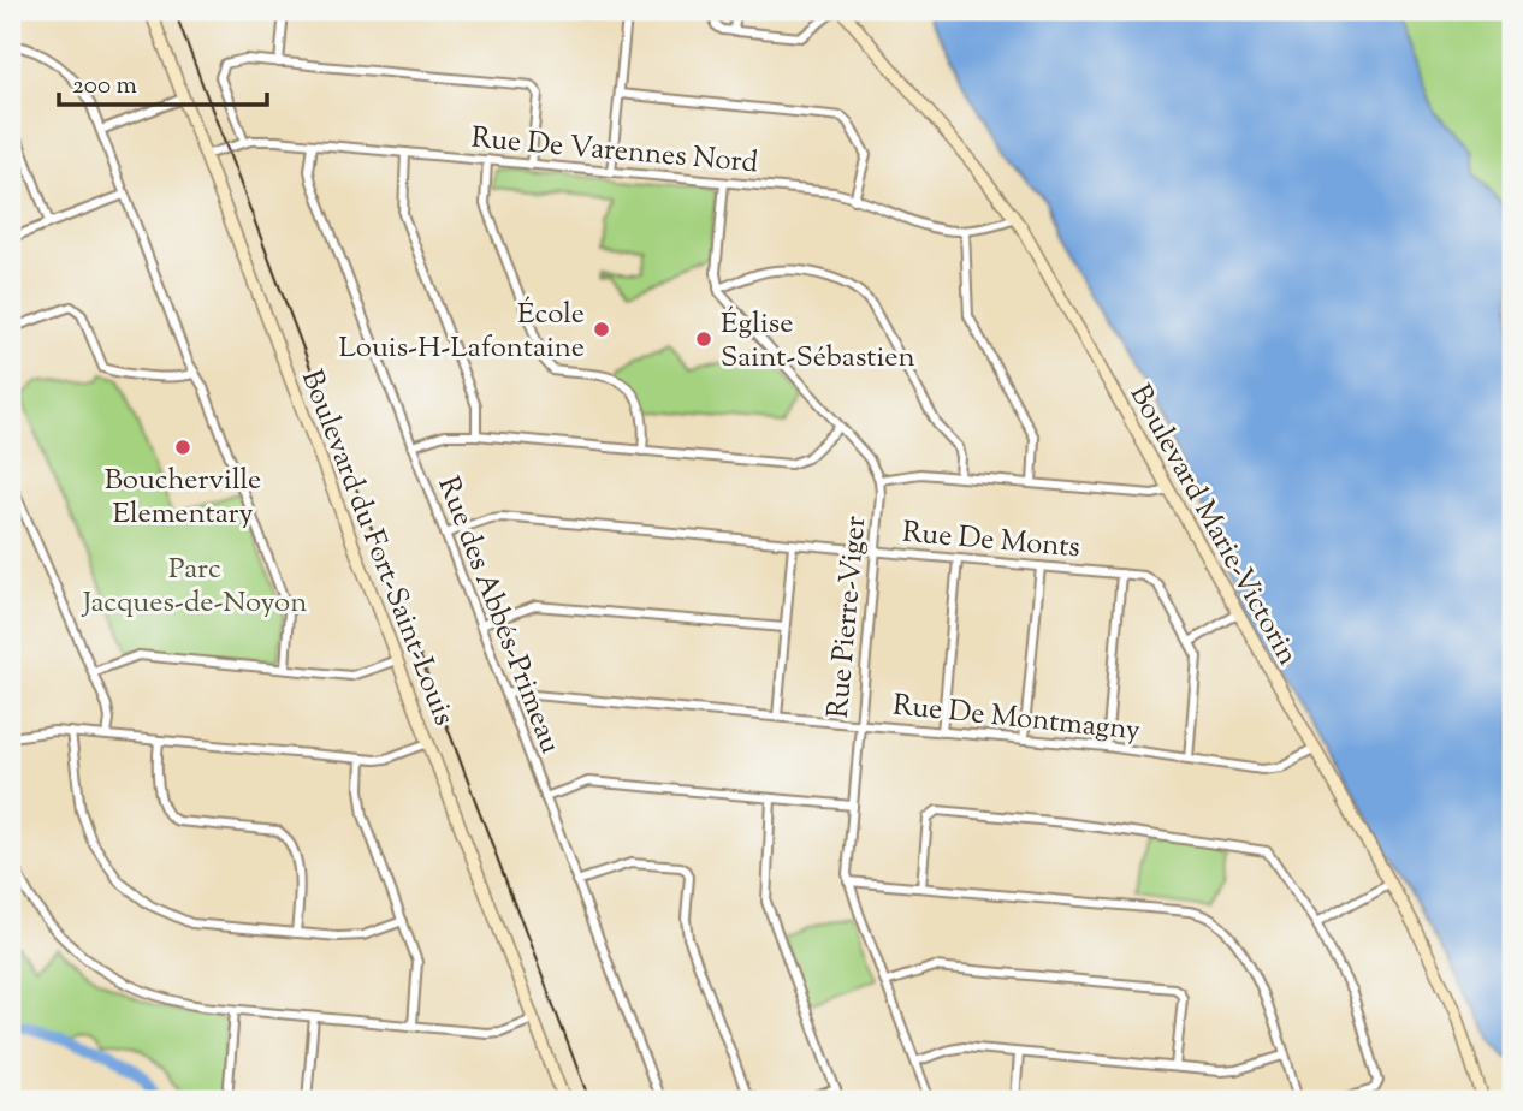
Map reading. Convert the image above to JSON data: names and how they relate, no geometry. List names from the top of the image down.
{
  "streets": {
    "street": [
      "Rue De Varennes Nord",
      "Boulevard Marie-Victorin",
      "Rue De Monts",
      "Boulevard du Fort-Saint-Louis",
      "Rue des Abbés-Primeau",
      "Rue Pierre-Viger",
      "Rue De Montmagny"
    ]
  },
  "crossings": [
    ["Rue De Varennes Nord", "Boulevard Marie-Victorin"],
    ["Rue De Varennes Nord", "Boulevard du Fort-Saint-Louis"],
    ["Rue De Varennes Nord", "Rue des Abbés-Primeau"],
    ["Boulevard Marie-Victorin", "Rue De Montmagny"],
    ["Rue De Monts", "Rue des Abbés-Primeau"],
    ["Rue De Monts", "Rue Pierre-Viger"],
    ["Rue des Abbés-Primeau", "Rue De Montmagny"],
    ["Rue Pierre-Viger", "Rue De Montmagny"]
  ],
  "parks": ["Parc Jacques-de-Noyon"],
  "places": ["École Louis-H-Lafontaine", "Église Saint-Sébastien", "Boucherville Elementary"],
  "scale_bar": "200 m"
}
